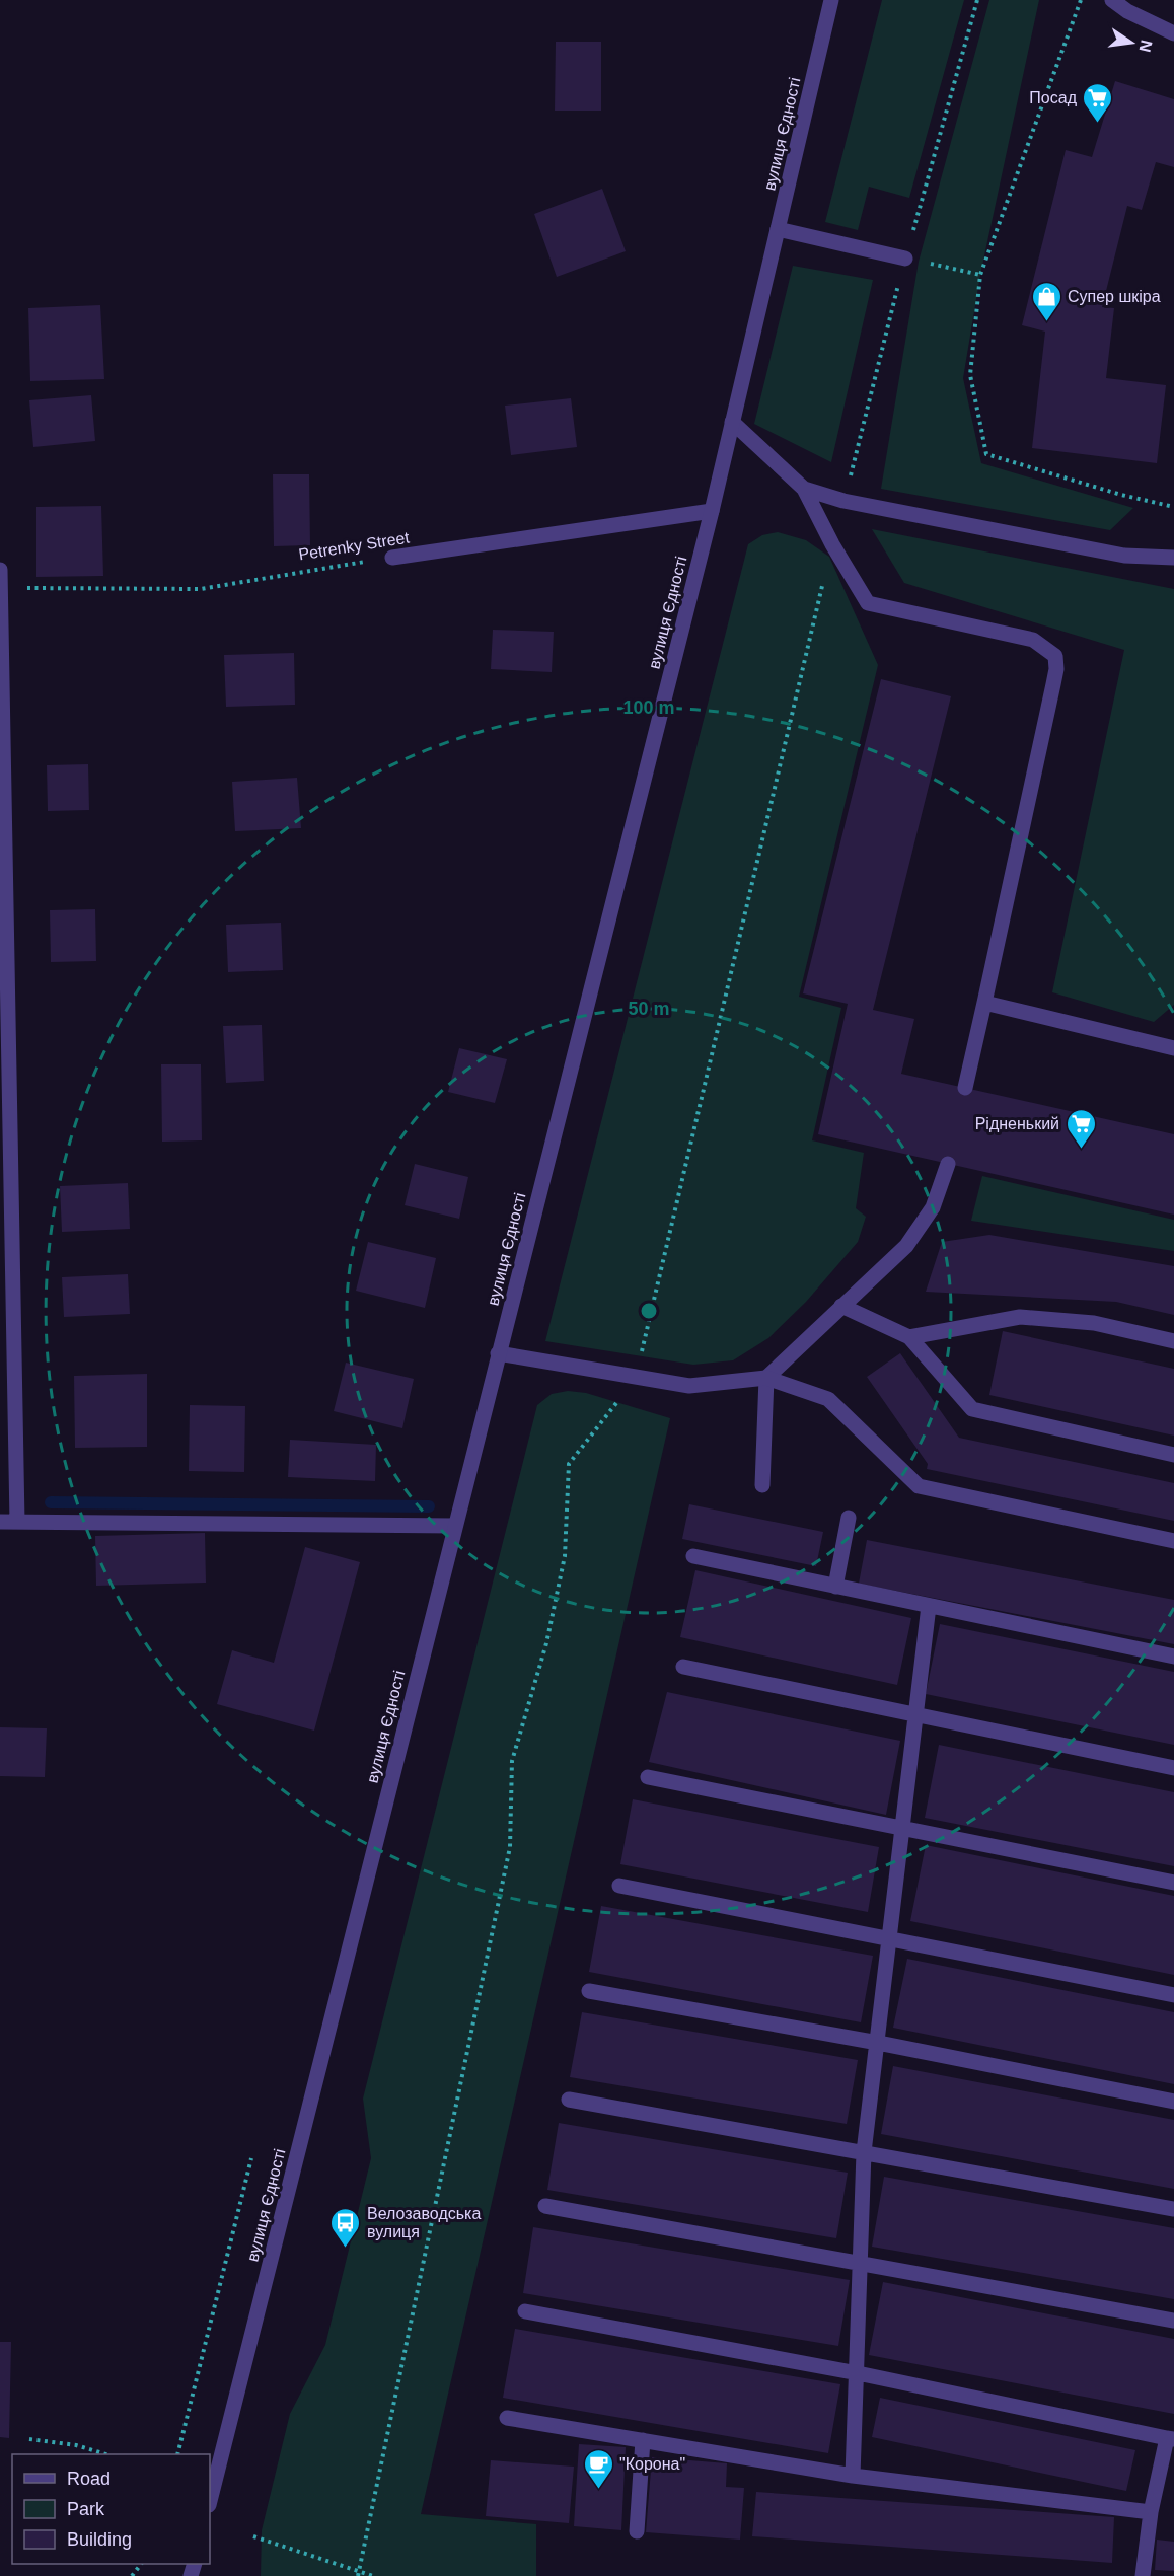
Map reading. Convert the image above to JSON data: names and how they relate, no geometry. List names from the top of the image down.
{
  "streets": {
    "street": ["вулиця Єдності", "Petrenky Street"]
  },
  "crossings": [
    ["вулиця Єдності", "Petrenky Street"]
  ],
  "places": {
    "supermarket": ["Посад", "Рідненький"],
    "shop": ["Супер шкіра"],
    "bus stop": ["Велозаводська вулиця"],
    "cafe": ["\"Корона\""]
  },
  "legend": ["Road", "Park", "Building"],
  "north": "right",
  "rings": ["100 m", "50 m"]
}
